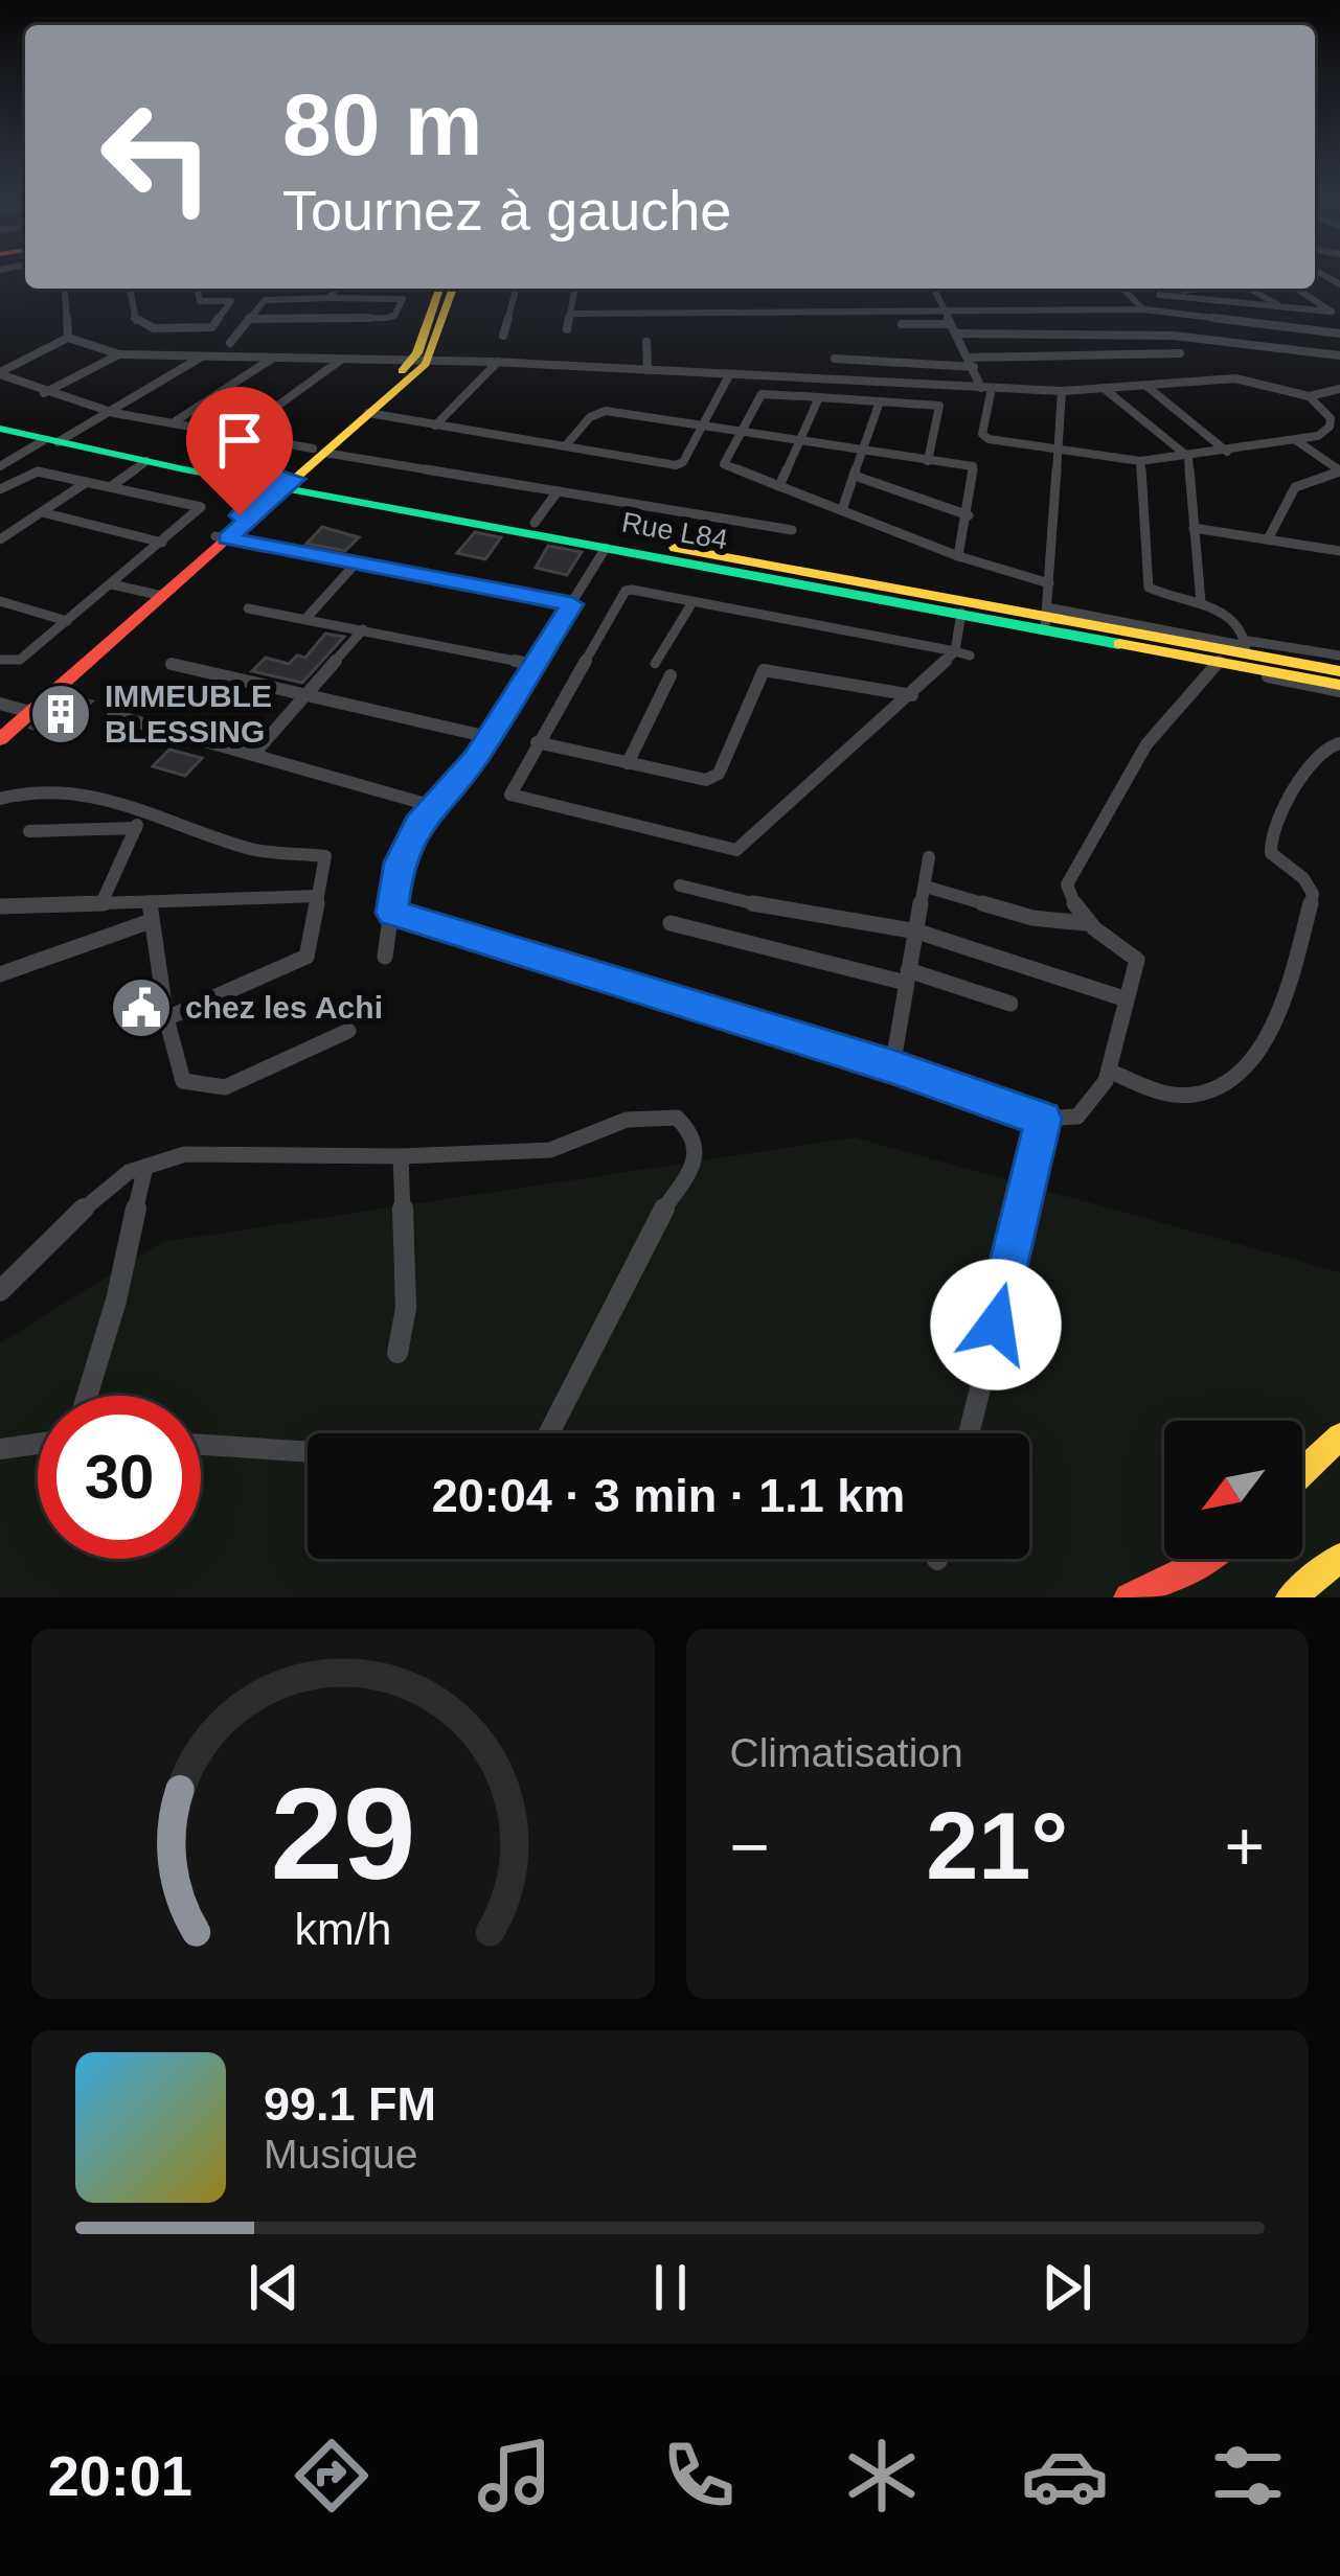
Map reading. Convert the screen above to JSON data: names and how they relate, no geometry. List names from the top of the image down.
{
  "streets": {
    "main road": ["Rue L84"]
  },
  "places": {
    "building": ["IMMEUBLE BLESSING"],
    "public building": ["chez les Achi"]
  },
  "north": "bottom left",
  "page": {
    "turn": ["80 m", "Tournez à gauche"],
    "limit": "30",
    "trip": "20:04 · 3 min · 1.1 km",
    "tile": "Climatisation",
    "heat": ["−", "21°", "+"],
    "song": ["99.1 FM", "Musique"],
    "tabs": "20:01",
    "gauge": ["29", "km/h"]
  }
}
